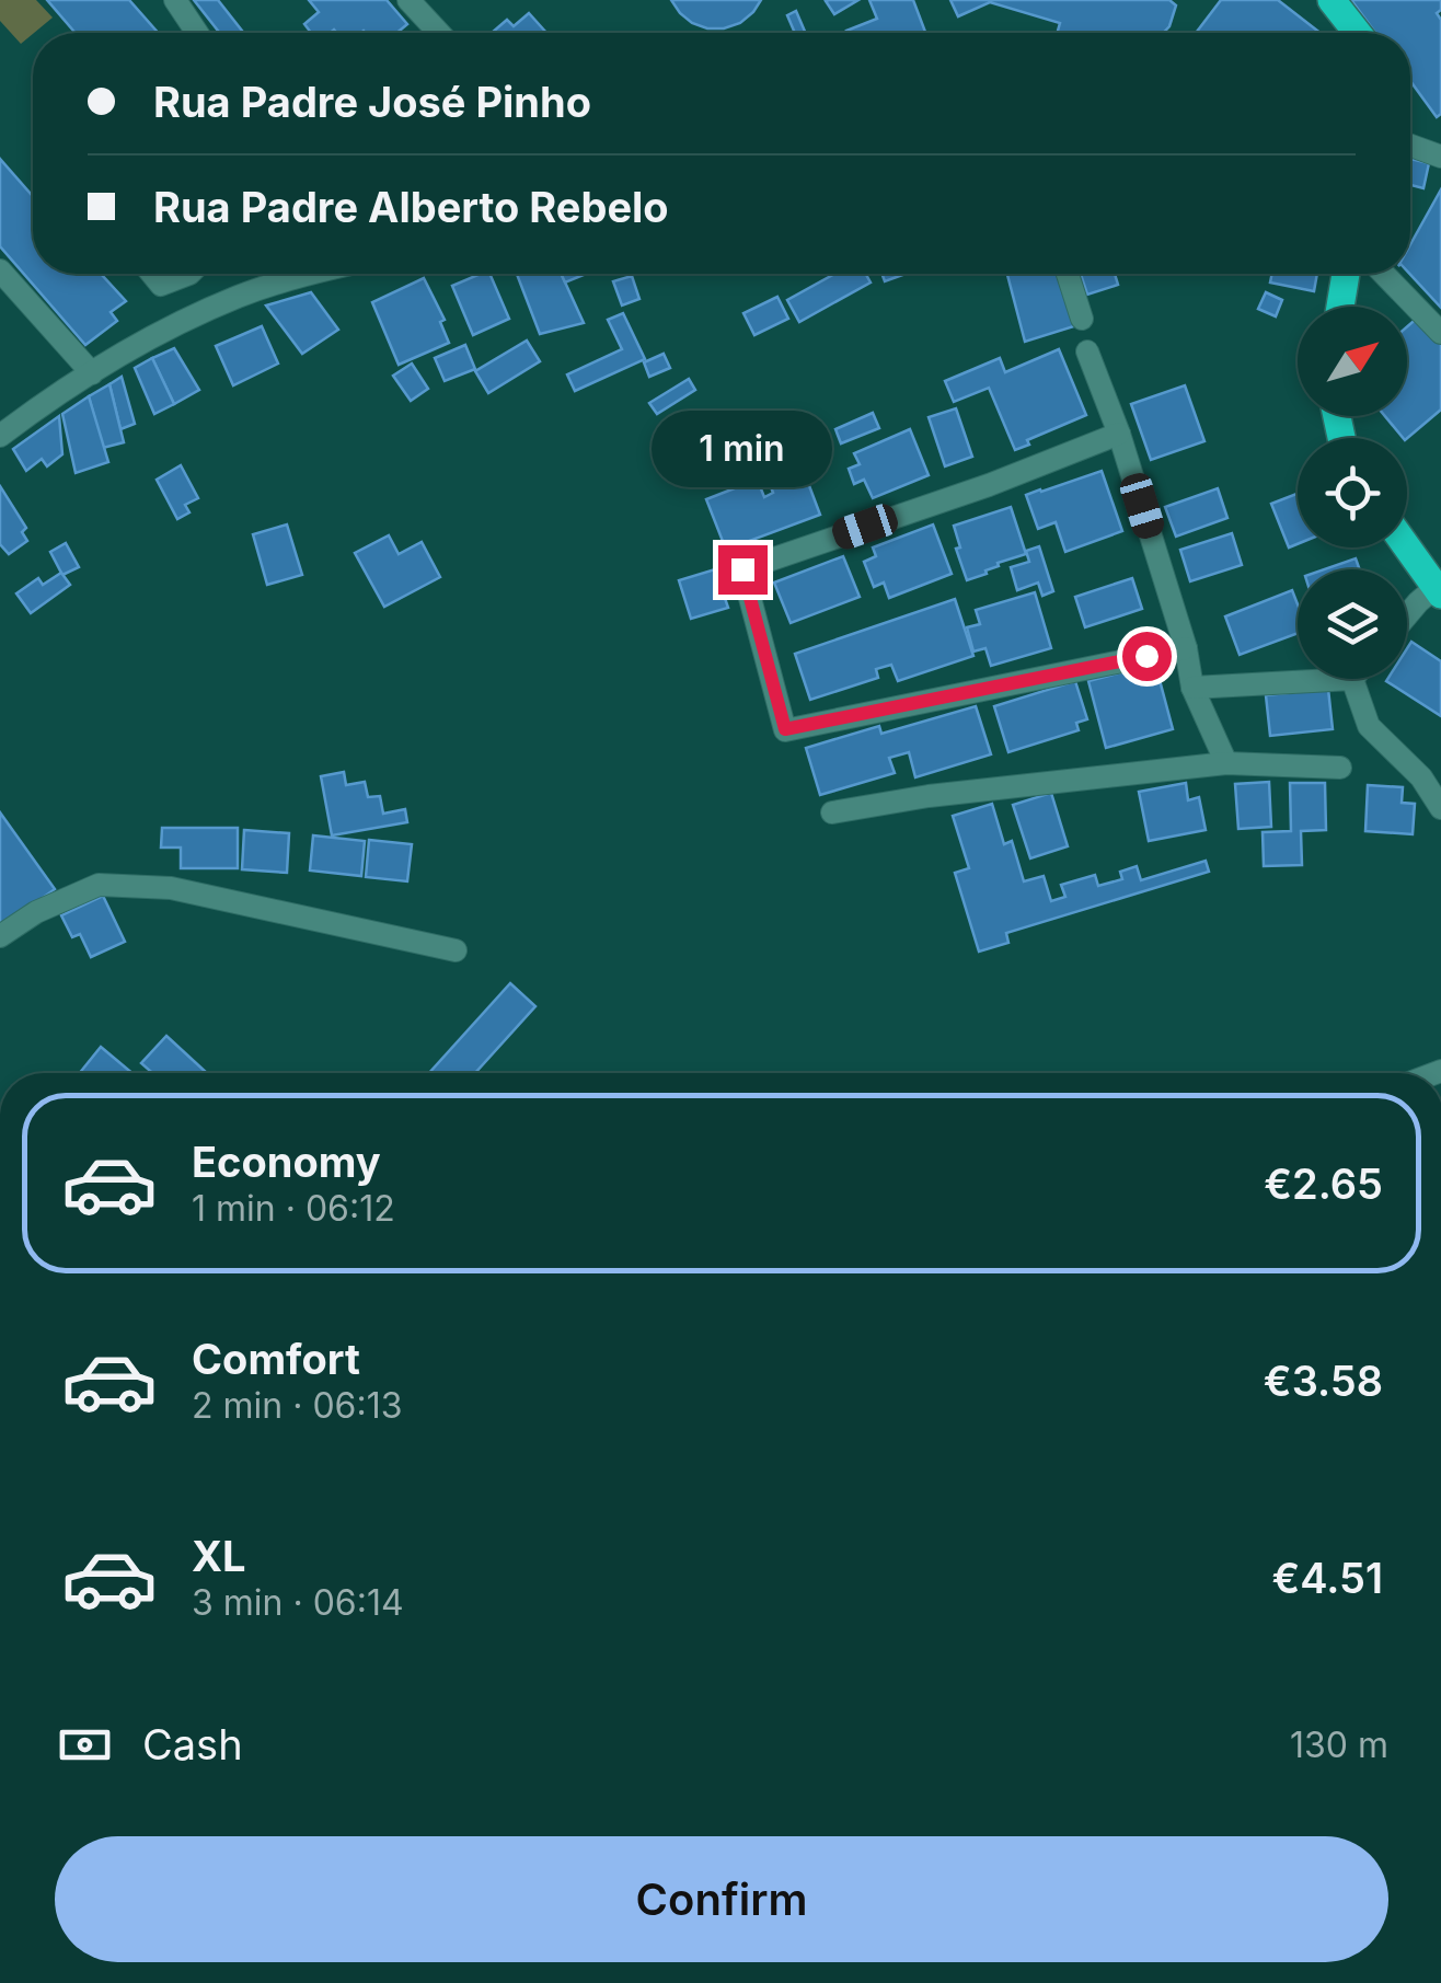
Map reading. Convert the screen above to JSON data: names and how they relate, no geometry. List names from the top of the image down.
{
  "north": "top right",
  "page": {
    "banner": ["Rua Padre José Pinho", "Rua Padre Alberto Rebelo"],
    "bubble": "1 min",
    "list": [
      {
        "name": "Economy",
        "note": "1 min · 06:12",
        "value": "€2.65"
      },
      {
        "name": "Comfort",
        "note": "2 min · 06:13",
        "value": "€3.58"
      },
      {
        "name": "XL",
        "note": "3 min · 06:14",
        "value": "€4.51"
      }
    ],
    "pay": ["Cash", "130 m"],
    "buttons": "Confirm"
  }
}
